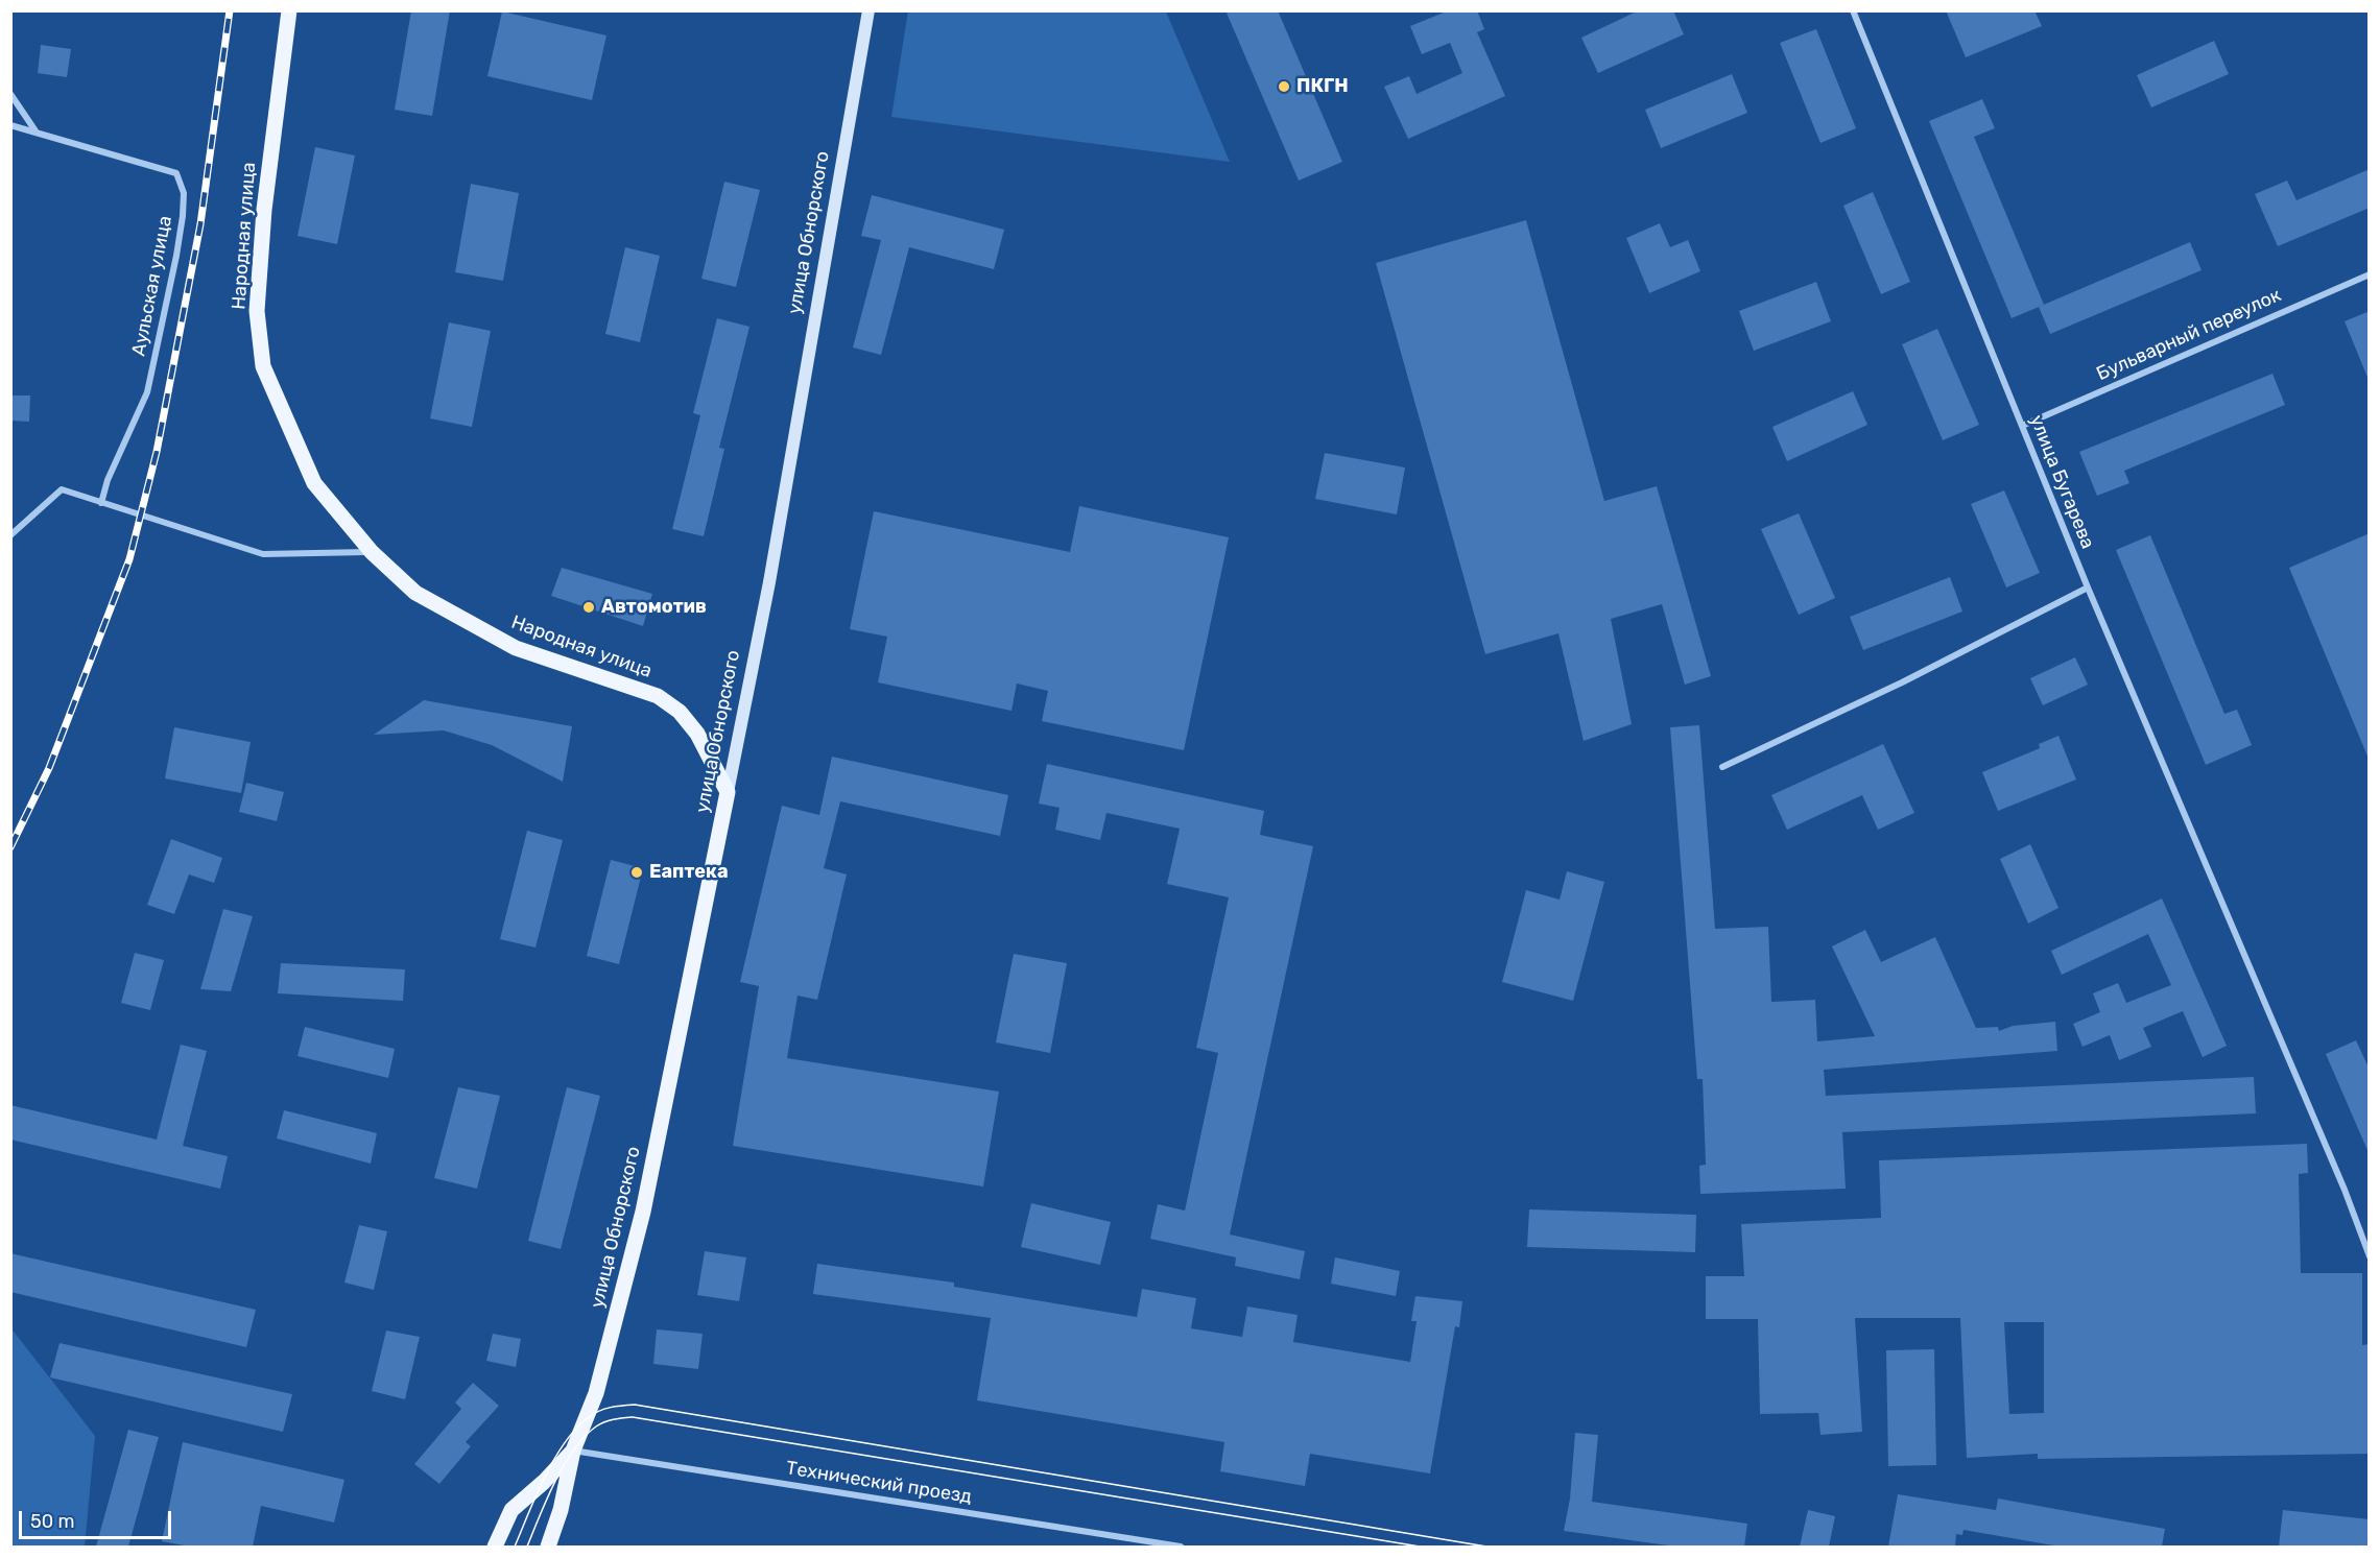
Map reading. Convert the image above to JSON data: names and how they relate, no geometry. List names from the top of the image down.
{
  "streets": {
    "main road": ["улица Обнорского", "Народная улица"],
    "street": [
      "Аульская улица",
      "Бульварный переулок",
      "улица Бугарева",
      "Технический проезд"
    ]
  },
  "crossings": [
    ["улица Обнорского", "Народная улица"],
    ["улица Обнорского", "Технический проезд"],
    ["Бульварный переулок", "улица Бугарева"]
  ],
  "places": ["ПКГН", "Автомотив", "Еаптека"],
  "scale_bar": "50 m"
}
